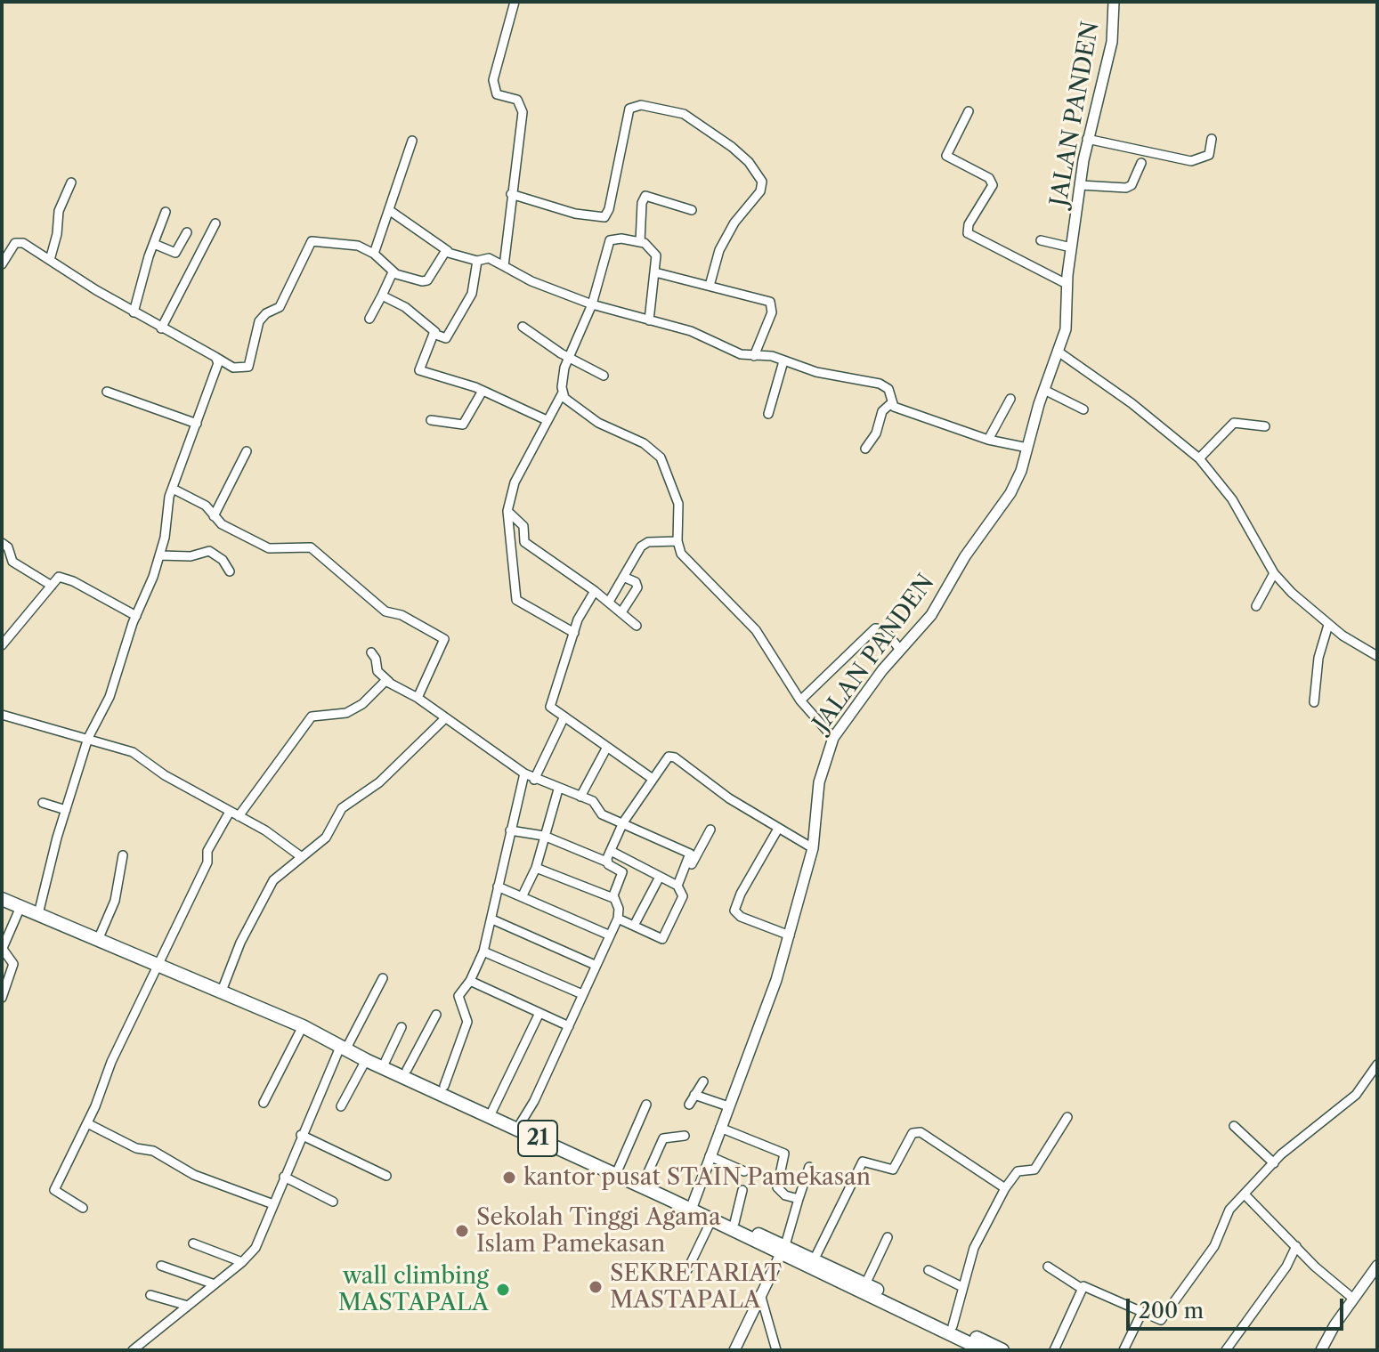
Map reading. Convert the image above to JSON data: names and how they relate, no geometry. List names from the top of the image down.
{
  "streets": {
    "highway": ["21"],
    "street": ["JALAN PANDEN"]
  },
  "crossings": [
    ["JALAN PANDEN", "21"]
  ],
  "places": [
    "kantor pusat STAIN Pamekasan",
    "Sekolah Tinggi Agama Islam Pamekasan",
    "SEKRETARIAT MASTAPALA",
    "wall climbing MASTAPALA"
  ],
  "scale_bar": "200 m"
}
